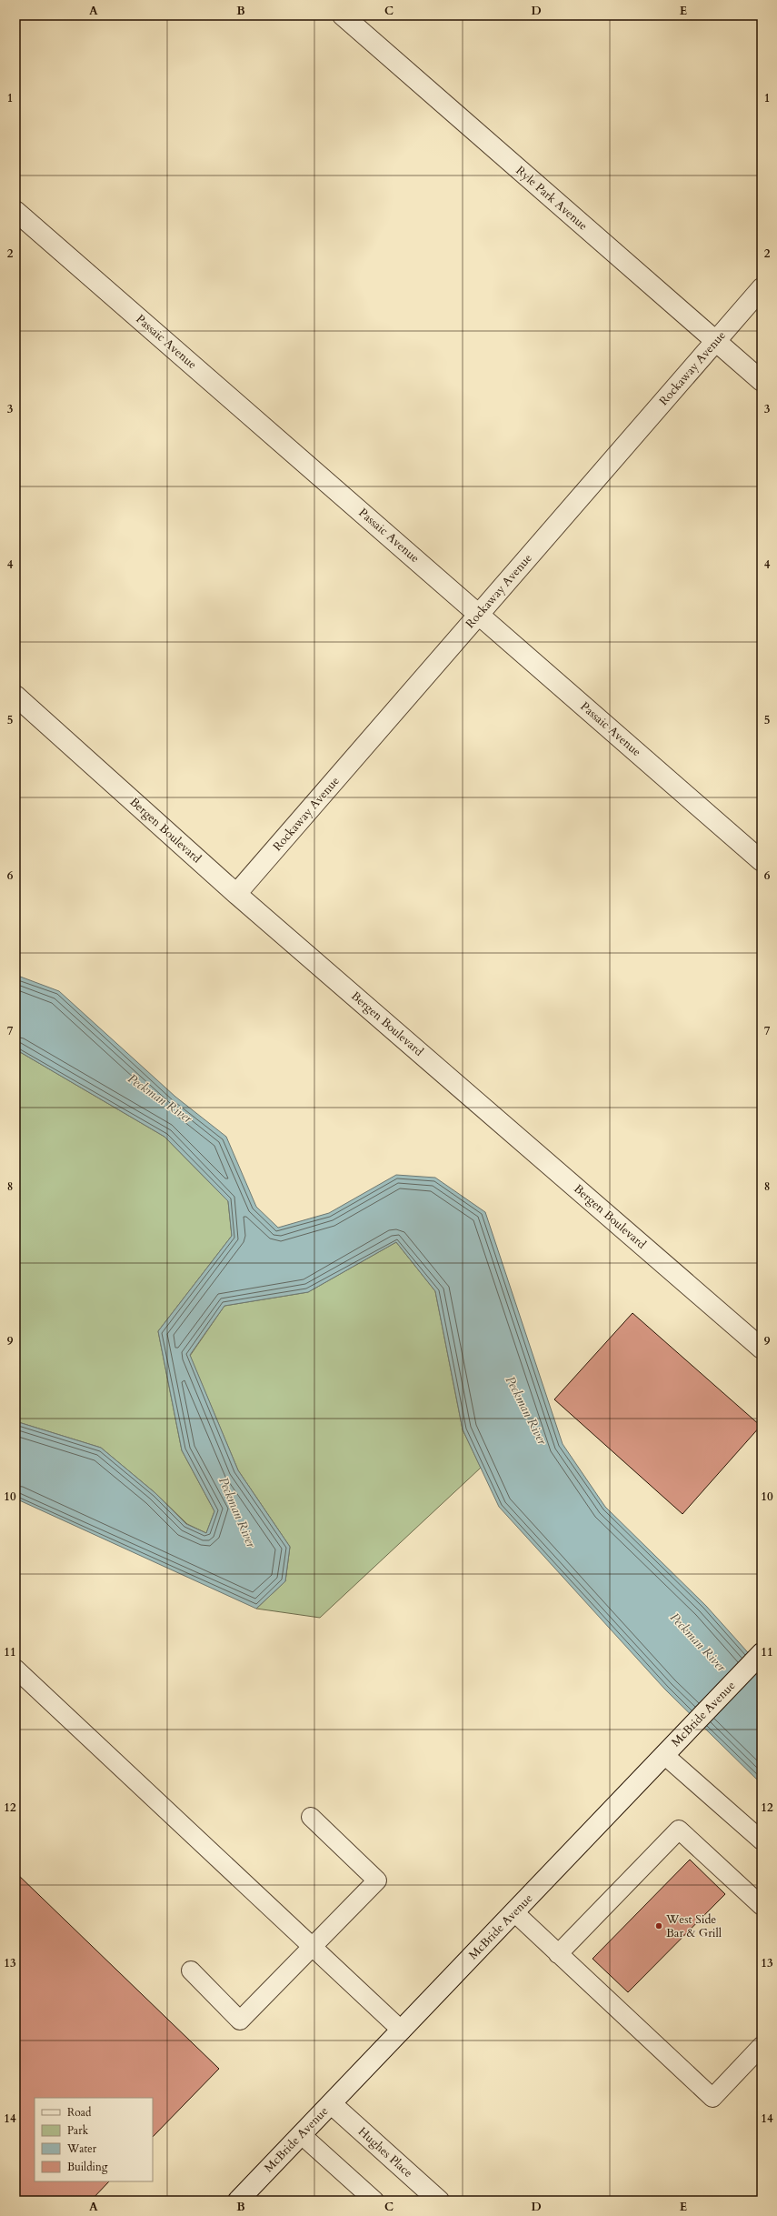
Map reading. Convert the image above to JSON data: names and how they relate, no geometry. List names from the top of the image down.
{
  "streets": {
    "street": [
      "Ryle Park Avenue",
      "Passaic Avenue",
      "Rockaway Avenue",
      "Bergen Boulevard",
      "McBride Avenue",
      "Hughes Place"
    ]
  },
  "crossings": [
    ["Ryle Park Avenue", "Rockaway Avenue"],
    ["Passaic Avenue", "Rockaway Avenue"],
    ["Rockaway Avenue", "Bergen Boulevard"],
    ["McBride Avenue", "Hughes Place"]
  ],
  "water": ["Peckman River"],
  "places": ["West Side Bar & Grill"],
  "legend": [
    "Road",
    "Park",
    "Water",
    "Building"
  ],
  "grid": {
    "columns": [
      "A",
      "B",
      "C",
      "D",
      "E"
    ],
    "rows": [
      "1",
      "2",
      "3",
      "4",
      "5",
      "6",
      "7",
      "8",
      "9",
      "10",
      "11",
      "12",
      "13",
      "14"
    ]
  }
}
